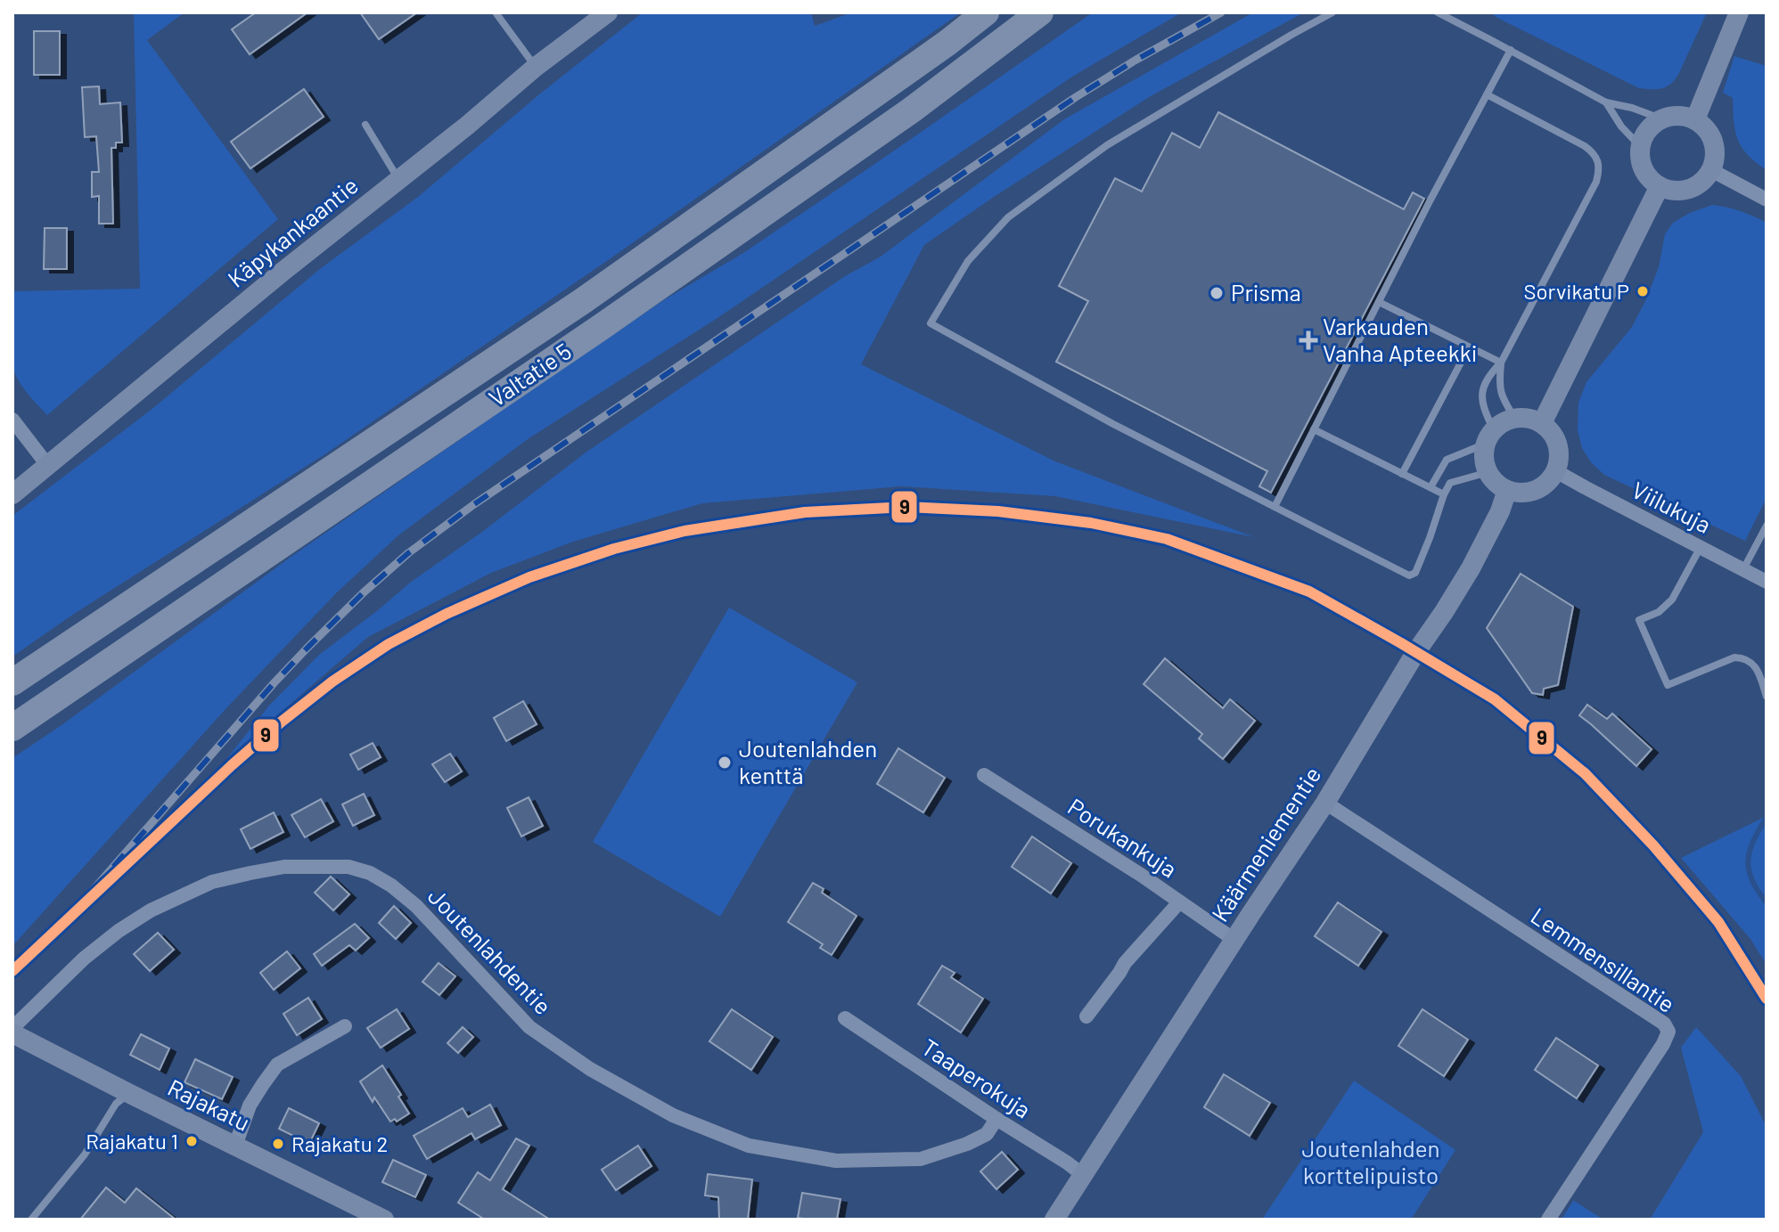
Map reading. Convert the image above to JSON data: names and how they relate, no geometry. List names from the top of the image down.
{
  "streets": {
    "highway": ["Valtatie 5"],
    "street": [
      "Käpykankaantie",
      "Viilukuja",
      "Porukankuja",
      "Käärmeniementie",
      "Joutenlahdentie",
      "Lemmensillantie",
      "Taaperokuja",
      "Rajakatu"
    ]
  },
  "crossings": [
    ["Viilukuja", "Käärmeniementie"],
    ["Porukankuja", "Käärmeniementie"],
    ["Käärmeniementie", "Lemmensillantie"],
    ["Käärmeniementie", "Taaperokuja"],
    ["Joutenlahdentie", "Taaperokuja"],
    ["Joutenlahdentie", "Rajakatu"]
  ],
  "parks": ["Joutenlahden korttelipuisto"],
  "places": {
    "other": [
      "Sorvikatu P",
      "Prisma",
      "Joutenlahden kenttä",
      "Rajakatu 1",
      "Rajakatu 2"
    ],
    "health": ["Varkauden Vanha Apteekki"]
  },
  "lines": ["transit line 9"]
}
